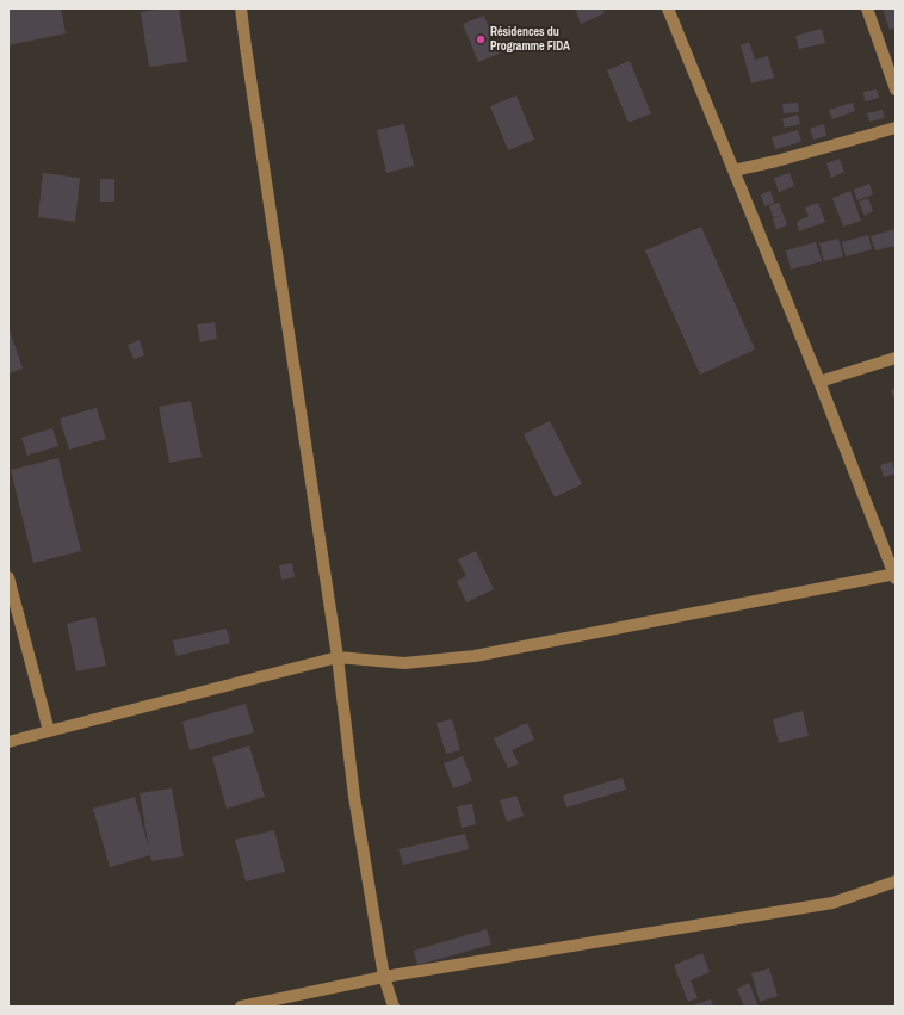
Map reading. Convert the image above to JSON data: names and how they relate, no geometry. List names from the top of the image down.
{
  "places": ["Résidences du Programme FIDA"]
}
